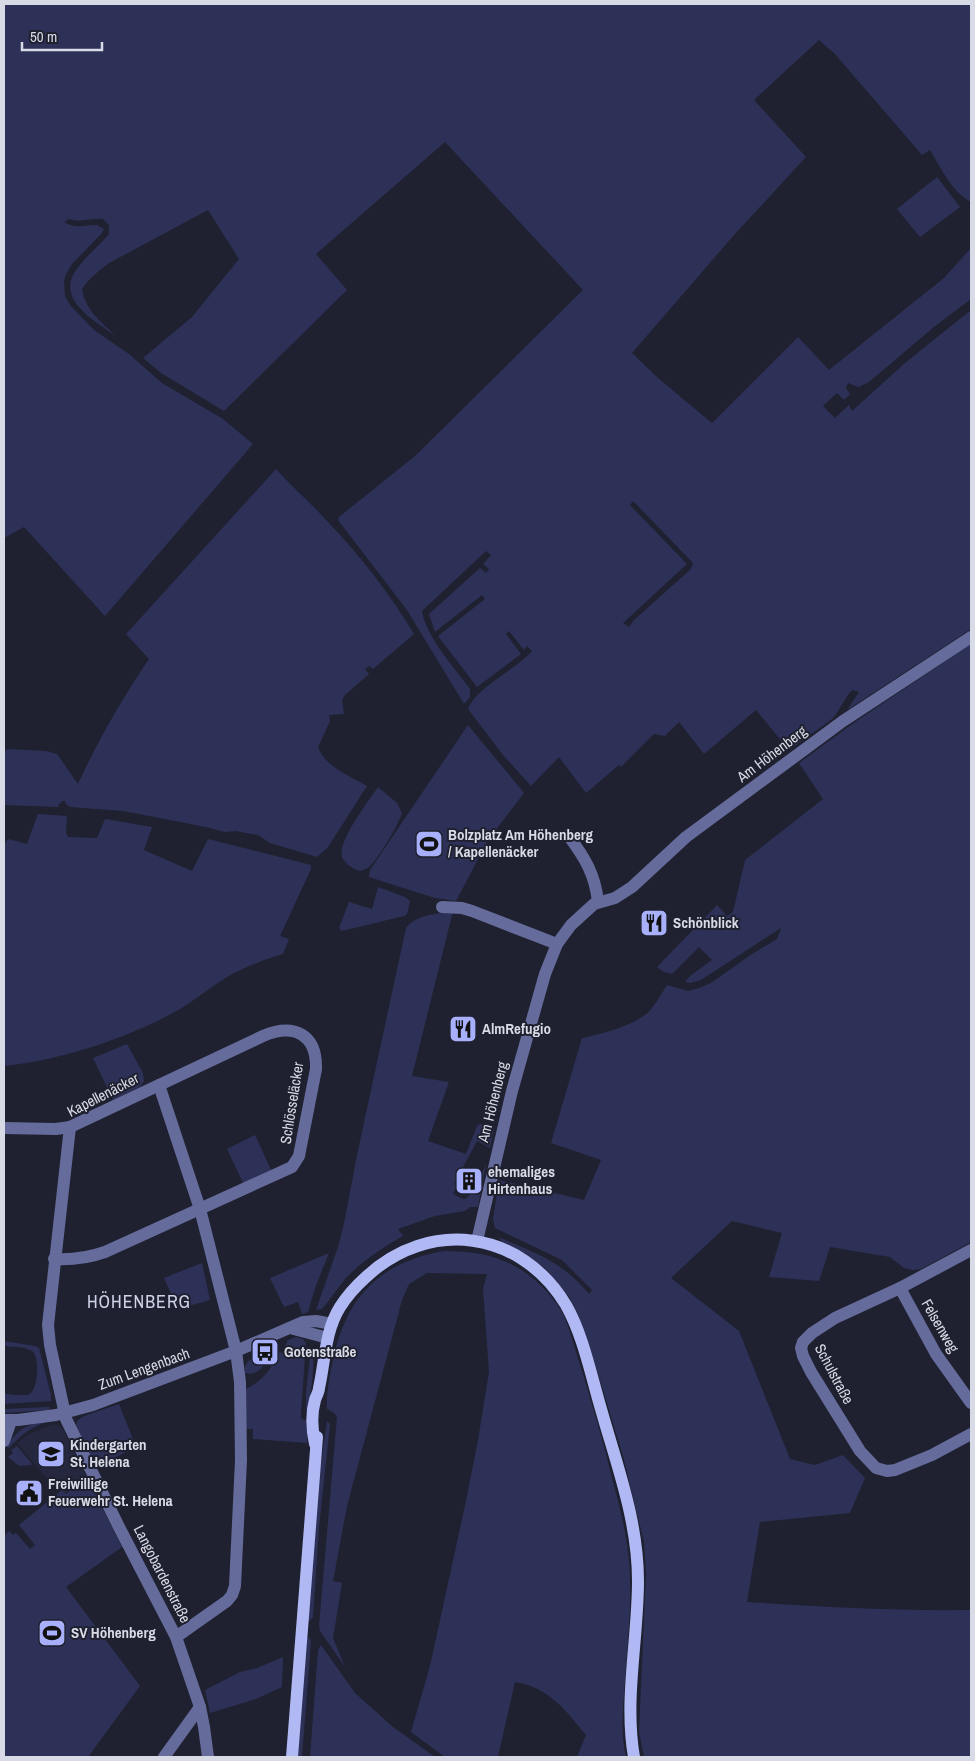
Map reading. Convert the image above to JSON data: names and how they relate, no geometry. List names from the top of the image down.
{
  "streets": {
    "street": [
      "Am Höhenberg",
      "Kapellenäcker",
      "Schlösseläcker",
      "Felsenweg",
      "Zum Lengenbach",
      "Schulstraße",
      "Langobardenstraße"
    ]
  },
  "crossings": [
    ["Kapellenäcker", "Schlösseläcker"],
    ["Kapellenäcker", "Zum Lengenbach"],
    ["Kapellenäcker", "Langobardenstraße"],
    ["Felsenweg", "Schulstraße"],
    ["Zum Lengenbach", "Langobardenstraße"]
  ],
  "districts": ["HÖHENBERG"],
  "places": {
    "sports": ["Bolzplatz Am Höhenberg / Kapellenäcker", "SV Höhenberg"],
    "restaurant": ["Schönblick", "AlmRefugio"],
    "building": ["ehemaliges Hirtenhaus"],
    "bus stop": ["Gotenstraße"],
    "school or university": ["Kindergarten St. Helena"],
    "public building": ["Freiwillige Feuerwehr St. Helena"]
  },
  "scale_bar": "50 m"
}
